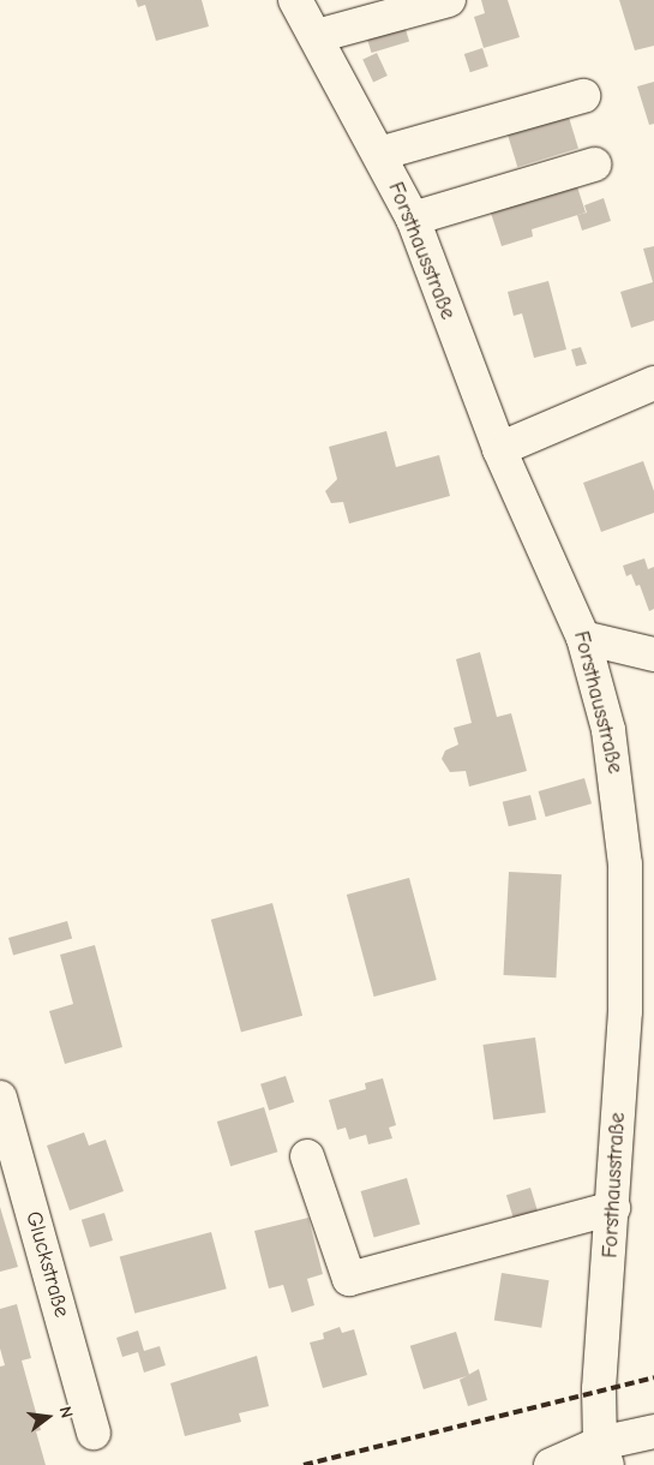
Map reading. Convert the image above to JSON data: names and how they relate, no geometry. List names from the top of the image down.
{
  "streets": {
    "street": ["Forsthausstraße", "Gluckstraße"]
  },
  "north": "right"
}
